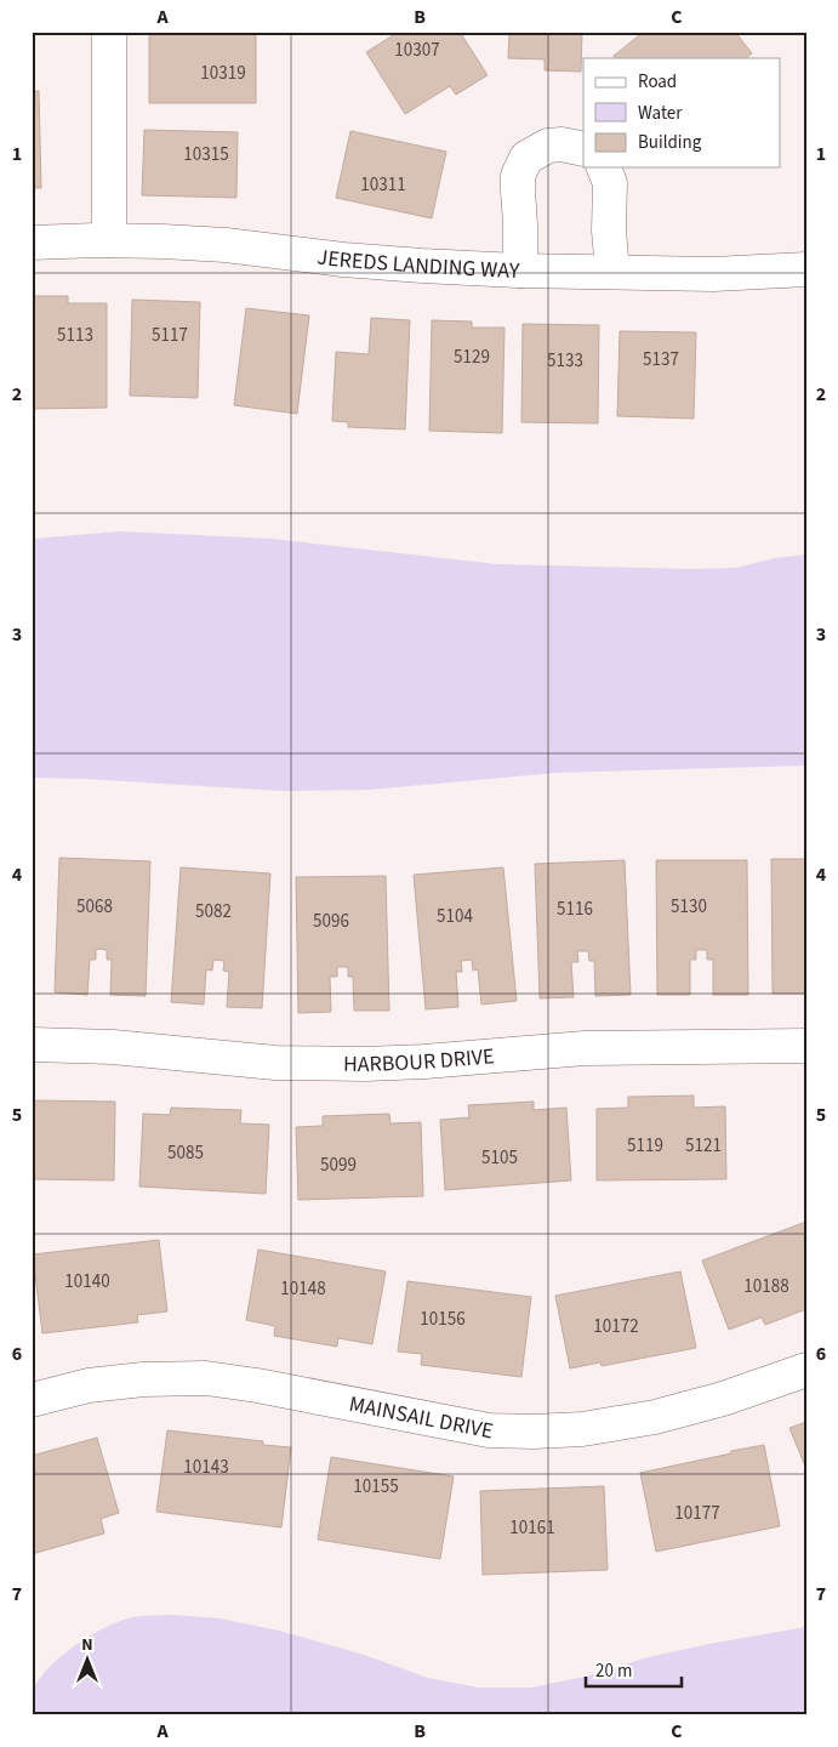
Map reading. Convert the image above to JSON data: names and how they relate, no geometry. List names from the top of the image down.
{
  "streets": {
    "street": ["JEREDS LANDING WAY", "HARBOUR DRIVE", "MAINSAIL DRIVE"]
  },
  "house_numbers": [
    "10307",
    "10319",
    "10315",
    "10311",
    "5113",
    "5117",
    "5129",
    "5137",
    "5133",
    "5068",
    "5130",
    "5116",
    "5082",
    "5104",
    "5096",
    "5119",
    "5121",
    "5085",
    "5105",
    "5099",
    "10140",
    "10188",
    "10148",
    "10156",
    "10172",
    "10143",
    "10155",
    "10177",
    "10161"
  ],
  "legend": ["Road", "Water", "Building"],
  "scale_bar": "20 m",
  "north": "top",
  "grid": {
    "columns": ["A", "B", "C"],
    "rows": [
      "1",
      "2",
      "3",
      "4",
      "5",
      "6",
      "7"
    ]
  }
}
